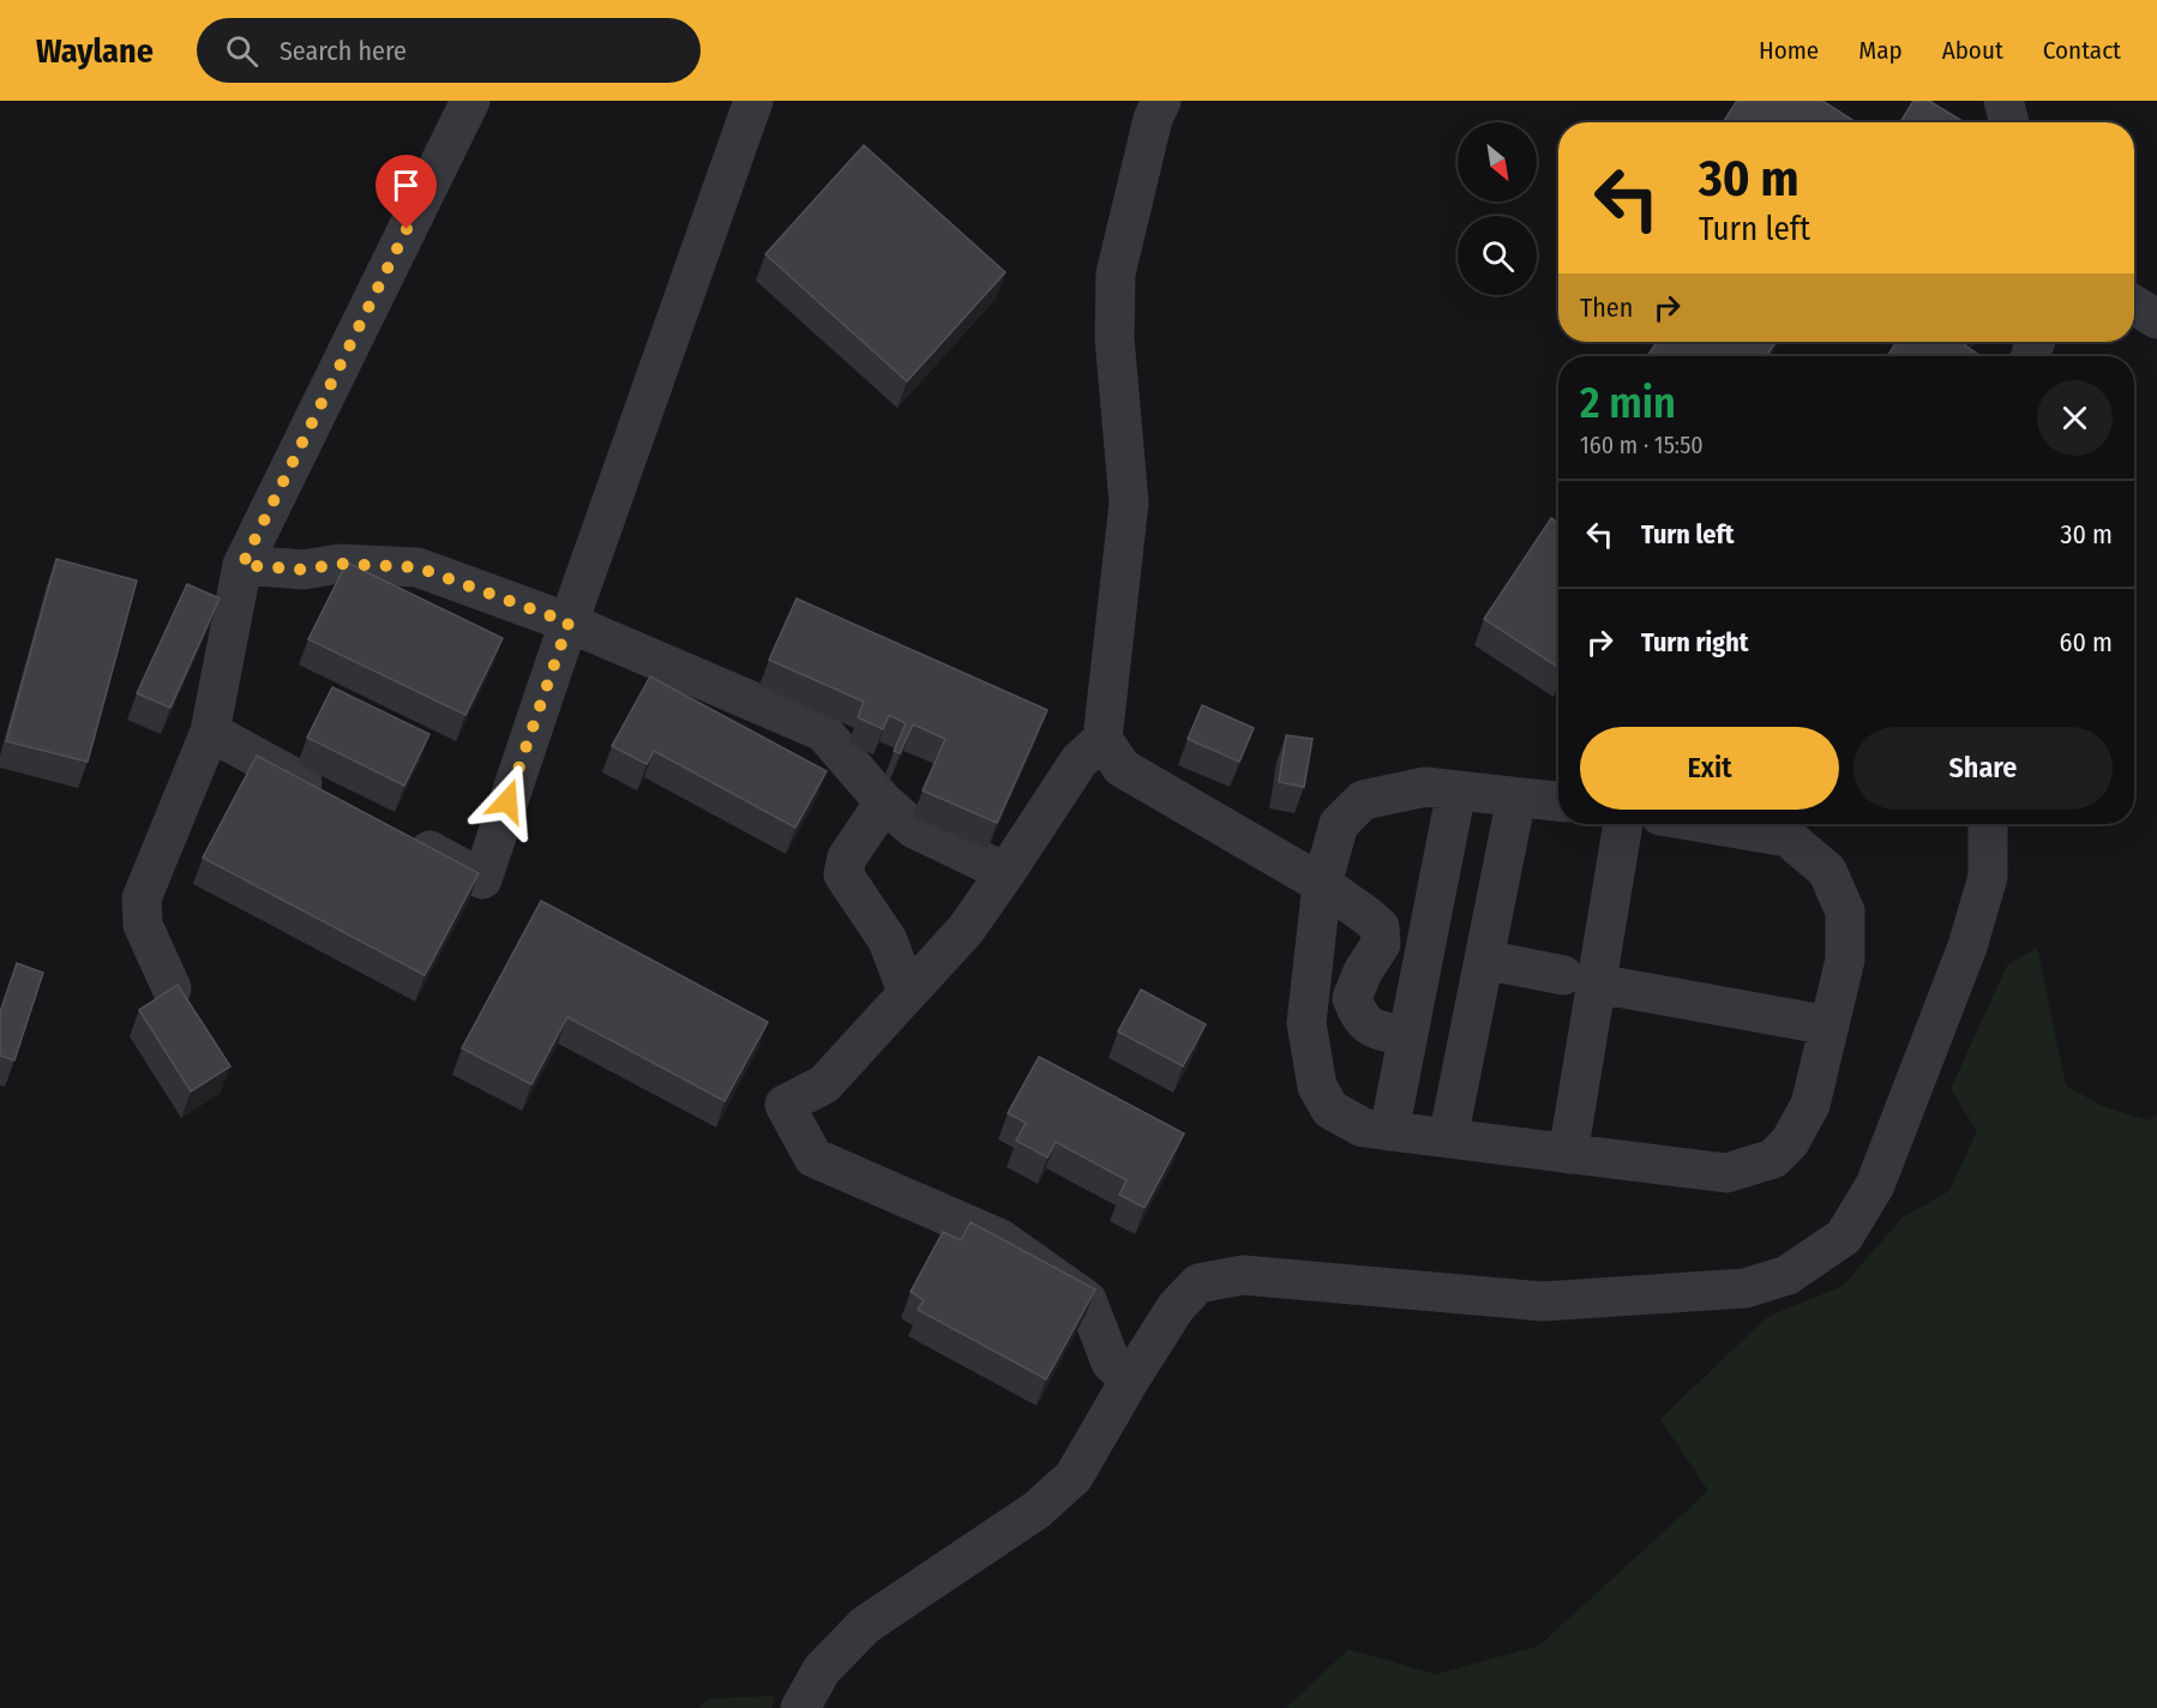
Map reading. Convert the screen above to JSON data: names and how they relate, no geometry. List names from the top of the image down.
{
  "north": "bottom right",
  "page": {
    "header": "Waylane",
    "search": "Search here",
    "nav": [
      "Home",
      "Map",
      "About",
      "Contact"
    ],
    "turn": ["30 m", "Turn left"],
    "then": "Then",
    "heading": ["2 min", "160 m · 15:50"],
    "list": [
      {
        "name": "Turn left",
        "value": "30 m"
      },
      {
        "name": "Turn right",
        "value": "60 m"
      }
    ],
    "buttons": ["Exit", "Share"]
  }
}
